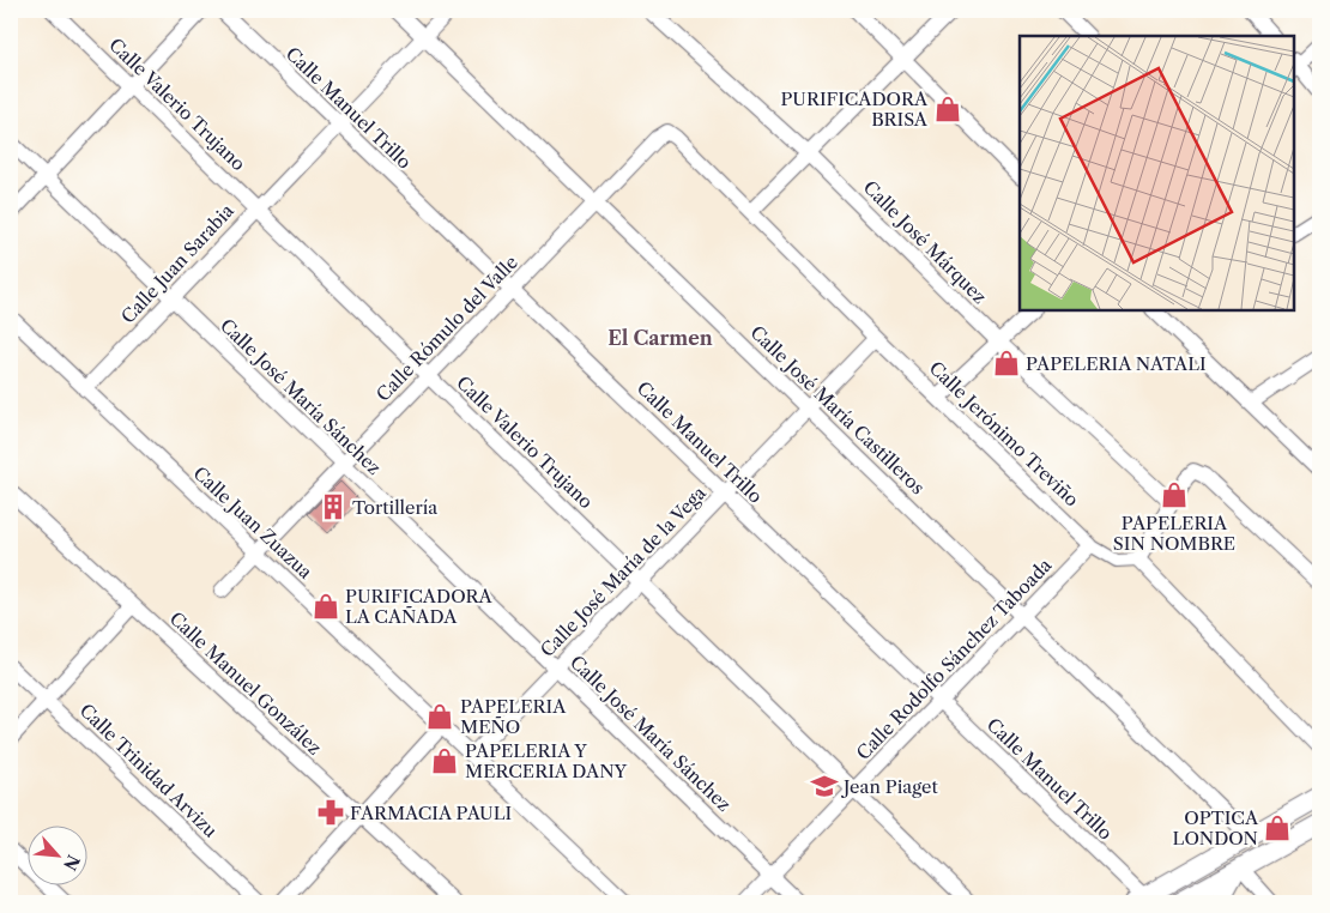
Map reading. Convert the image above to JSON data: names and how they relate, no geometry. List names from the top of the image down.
{
  "streets": {
    "street": [
      "Calle Valerio Trujano",
      "Calle Manuel Trillo",
      "Calle José Márquez",
      "Calle Juan Sarabia",
      "Calle Rómulo del Valle",
      "Calle José María Sánchez",
      "Calle José María Castilleros",
      "Calle Jerónimo Treviño",
      "Calle Juan Zuazua",
      "Calle José María de la Vega",
      "Calle Rodolfo Sánchez Taboada",
      "Calle Manuel González",
      "Calle Trinidad Arvizu"
    ]
  },
  "crossings": [
    ["Calle Valerio Trujano", "Calle Juan Sarabia"],
    ["Calle Valerio Trujano", "Calle Rómulo del Valle"],
    ["Calle Valerio Trujano", "Calle José María de la Vega"],
    ["Calle Valerio Trujano", "Calle Rodolfo Sánchez Taboada"],
    ["Calle Manuel Trillo", "Calle Juan Sarabia"],
    ["Calle Manuel Trillo", "Calle Rómulo del Valle"],
    ["Calle Manuel Trillo", "Calle José María de la Vega"],
    ["Calle Manuel Trillo", "Calle Rodolfo Sánchez Taboada"],
    ["Calle Juan Sarabia", "Calle José María Sánchez"],
    ["Calle Juan Sarabia", "Calle José María Castilleros"],
    ["Calle Juan Sarabia", "Calle Juan Zuazua"],
    ["Calle Rómulo del Valle", "Calle José María Sánchez"],
    ["Calle Rómulo del Valle", "Calle José María Castilleros"],
    ["Calle Rómulo del Valle", "Calle Jerónimo Treviño"],
    ["Calle Rómulo del Valle", "Calle Juan Zuazua"],
    ["Calle José María Sánchez", "Calle José María de la Vega"],
    ["Calle José María Sánchez", "Calle Rodolfo Sánchez Taboada"],
    ["Calle José María Castilleros", "Calle José María de la Vega"],
    ["Calle José María Castilleros", "Calle Rodolfo Sánchez Taboada"],
    ["Calle Jerónimo Treviño", "Calle José María de la Vega"],
    ["Calle Jerónimo Treviño", "Calle Rodolfo Sánchez Taboada"],
    ["Calle Juan Zuazua", "Calle José María de la Vega"]
  ],
  "districts": ["El Carmen"],
  "places": {
    "shop": [
      "PURIFICADORA BRISA",
      "PAPELERIA NATALI",
      "PAPELERIA SIN NOMBRE",
      "PURIFICADORA LA CAÑADA",
      "PAPELERIA MEÑO",
      "PAPELERIA Y MERCERIA DANY",
      "OPTICA LONDON"
    ],
    "building": ["Tortillería"],
    "school or university": ["Jean Piaget"],
    "pharmacy": ["FARMACIA PAULI"]
  },
  "north": "bottom right"
}
